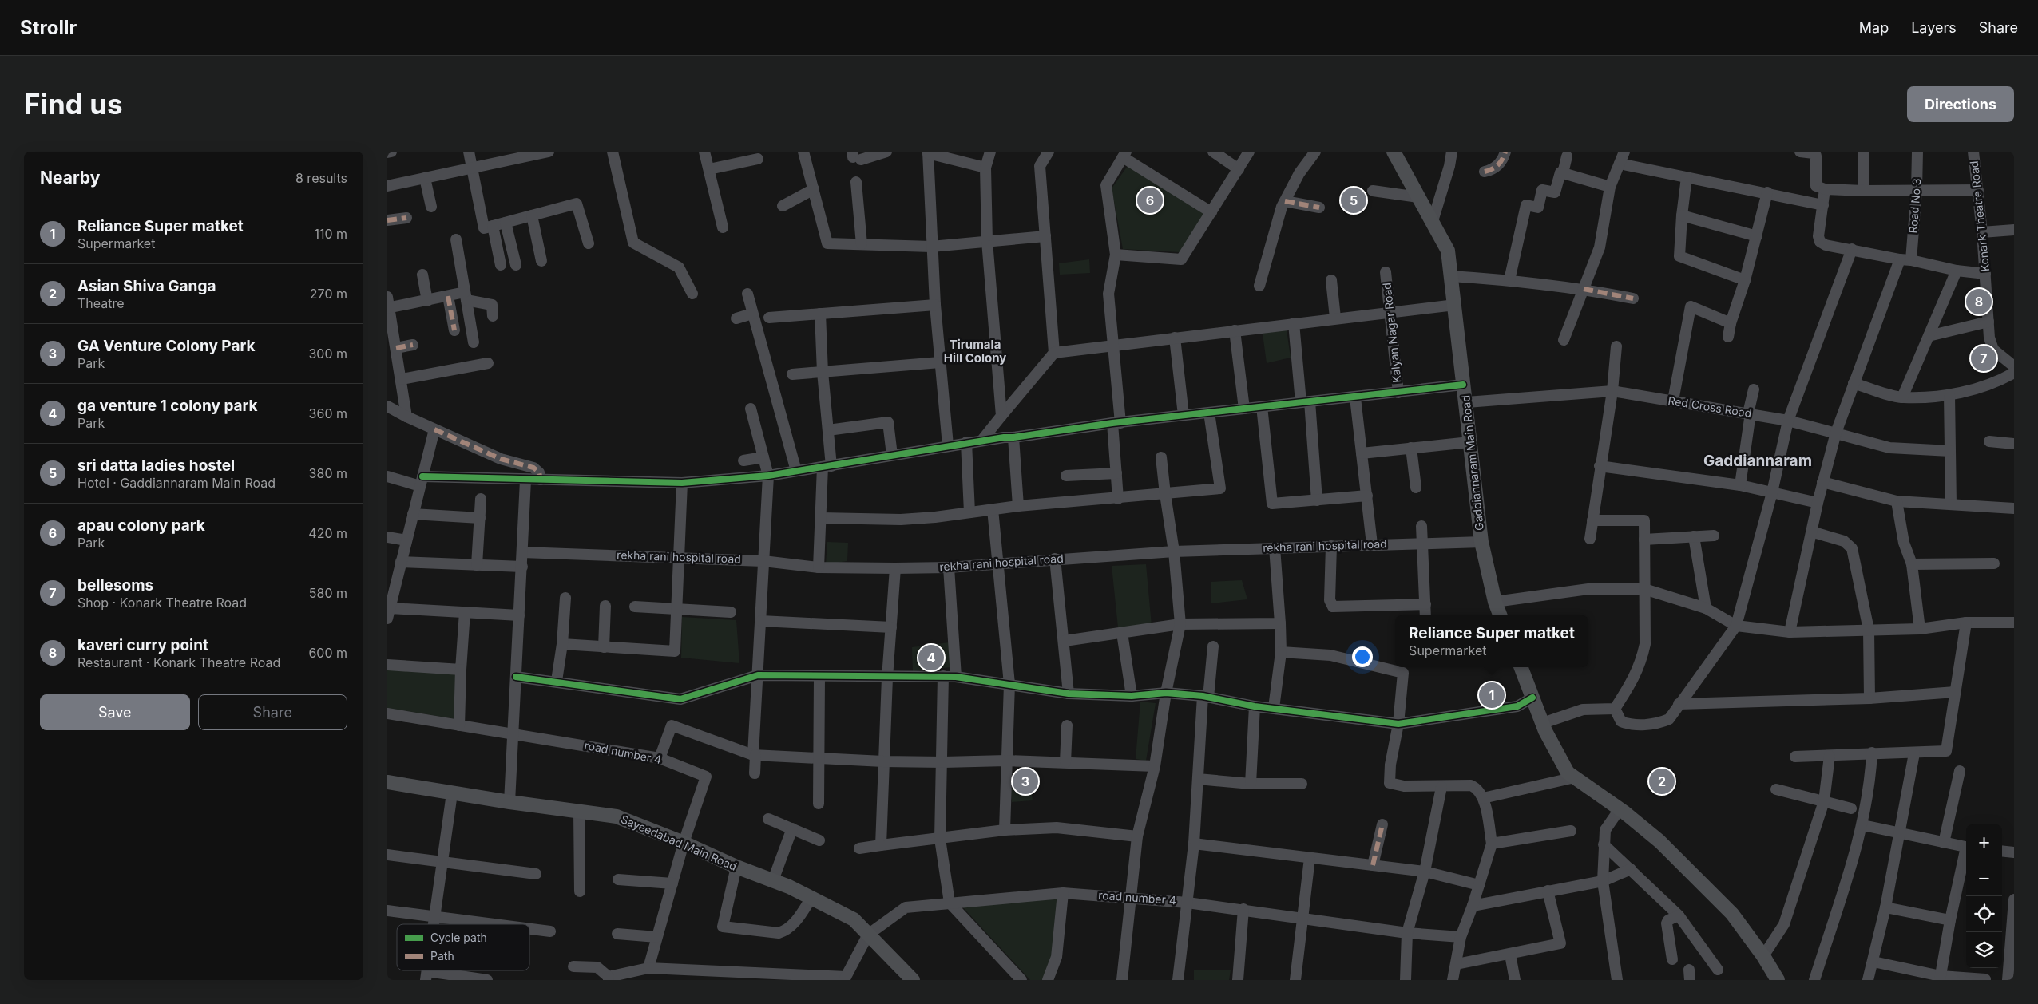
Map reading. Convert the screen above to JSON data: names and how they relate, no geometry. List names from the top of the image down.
{
  "streets": {
    "main road": ["Gaddiannaram Main Road", "Sayeedabad Main Road"],
    "street": [
      "Road No 3",
      "Konark Theatre Road",
      "Kalyan Nagar Road",
      "Red Cross Road",
      "rekha rani hospital road",
      "road number 4"
    ]
  },
  "crossings": [
    ["Red Cross Road", "Gaddiannaram Main Road"],
    ["Gaddiannaram Main Road", "rekha rani hospital road"],
    ["road number 4", "Sayeedabad Main Road"]
  ],
  "districts": ["Tirumala Hill Colony", "Gaddiannaram"],
  "legend": ["Cycle path", "Path"],
  "page": {
    "header": "Strollr",
    "nav": ["Map", "Layers", "Share"],
    "buttons": [
      "Directions",
      ["Save", "Share"]
    ],
    "title": "Find us",
    "heading": ["Nearby", "8 results"],
    "pins": [
      "5",
      "6",
      "8",
      "7",
      "4",
      "1",
      "2",
      "3"
    ],
    "list": [
      {
        "mark": "1",
        "name": "Reliance Super matket",
        "note": "Supermarket",
        "value": "110 m"
      },
      {
        "mark": "2",
        "name": "Asian Shiva Ganga",
        "note": "Theatre",
        "value": "270 m"
      },
      {
        "mark": "3",
        "name": "GA Venture Colony Park",
        "note": "Park",
        "value": "300 m"
      },
      {
        "mark": "4",
        "name": "ga venture 1 colony park",
        "note": "Park",
        "value": "360 m"
      },
      {
        "mark": "5",
        "name": "sri datta ladies hostel",
        "note": "Hotel · Gaddiannaram Main Road",
        "value": "380 m"
      },
      {
        "mark": "6",
        "name": "apau colony park",
        "note": "Park",
        "value": "420 m"
      },
      {
        "mark": "7",
        "name": "bellesoms",
        "note": "Shop · Konark Theatre Road",
        "value": "580 m"
      },
      {
        "mark": "8",
        "name": "kaveri curry point",
        "note": "Restaurant · Konark Theatre Road",
        "value": "600 m"
      }
    ],
    "popup": ["Reliance Super matket", "Supermarket"],
    "map_buttons": ["+", "−"]
  }
}
